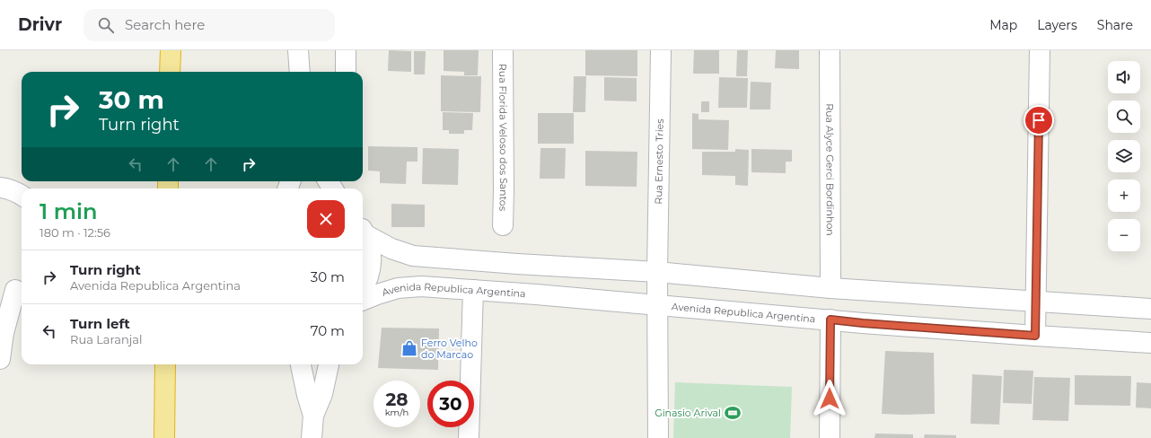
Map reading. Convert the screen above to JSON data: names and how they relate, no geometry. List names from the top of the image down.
{
  "streets": {
    "street": [
      "Rua Florida Veloso dos Santos",
      "Rua Ernesto Tries",
      "Rua Alyce Gerci Bordinhon",
      "Avenida Republica Argentina"
    ]
  },
  "crossings": [
    ["Rua Ernesto Tries", "Avenida Republica Argentina"]
  ],
  "places": {
    "shop": ["Ferro Velho do Marcao"],
    "sports": ["Ginasio Arival"]
  },
  "page": {
    "header": "Drivr",
    "search": "Search here",
    "nav": ["Map", "Layers", "Share"],
    "map_buttons": ["+", "−"],
    "turn": ["30 m", "Turn right"],
    "heading": ["1 min", "180 m · 12:56"],
    "list": [
      {
        "name": "Turn right",
        "note": "Avenida Republica Argentina",
        "value": "30 m"
      },
      {
        "name": "Turn left",
        "note": "Rua Laranjal",
        "value": "70 m"
      }
    ],
    "speed": "28 km/h",
    "limit": "30"
  }
}
